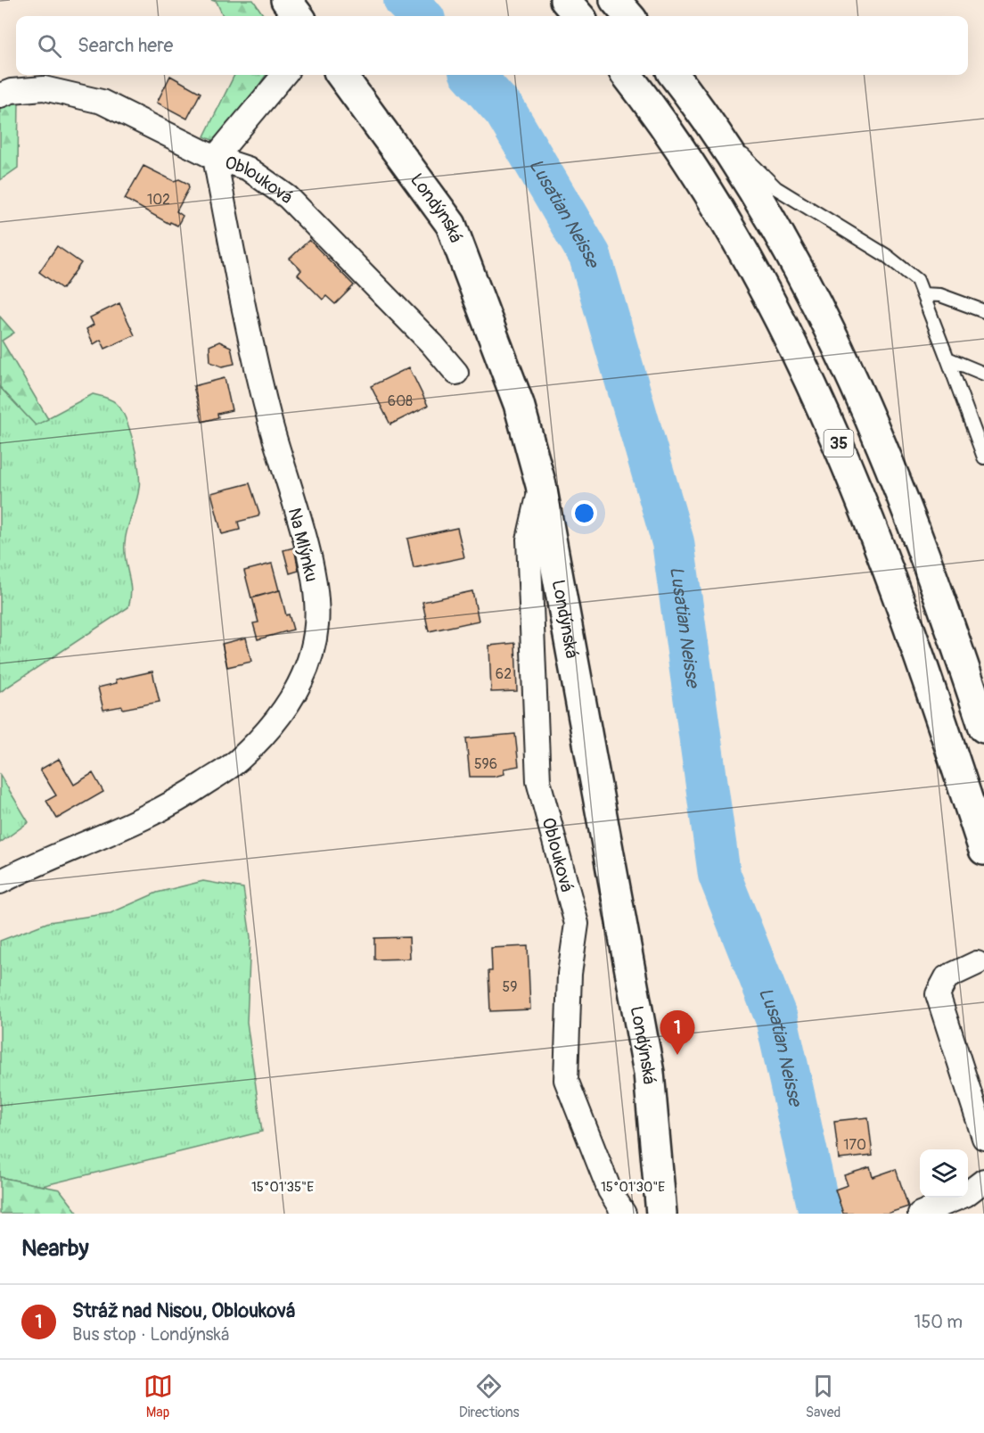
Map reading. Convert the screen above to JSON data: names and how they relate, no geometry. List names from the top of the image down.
{
  "streets": {
    "main road": ["Londýnská", "35"],
    "street": ["Oblouková", "Na Mlýnku"]
  },
  "crossings": [
    ["Oblouková", "Londýnská"],
    ["Oblouková", "Na Mlýnku"]
  ],
  "water": ["Lusatian Neisse"],
  "house_numbers": [
    "102",
    "608",
    "62",
    "596",
    "59",
    "170"
  ],
  "page": {
    "search": "Search here",
    "pins": "1",
    "heading": "Nearby",
    "list": [
      {
        "mark": "1",
        "name": "Stráž nad Nisou, Oblouková",
        "note": "Bus stop · Londýnská",
        "value": "150 m"
      }
    ],
    "nav": ["Map", "Directions", "Saved"]
  },
  "coordinates": ["15°01'35\"E", "15°01'30\"E"]
}
